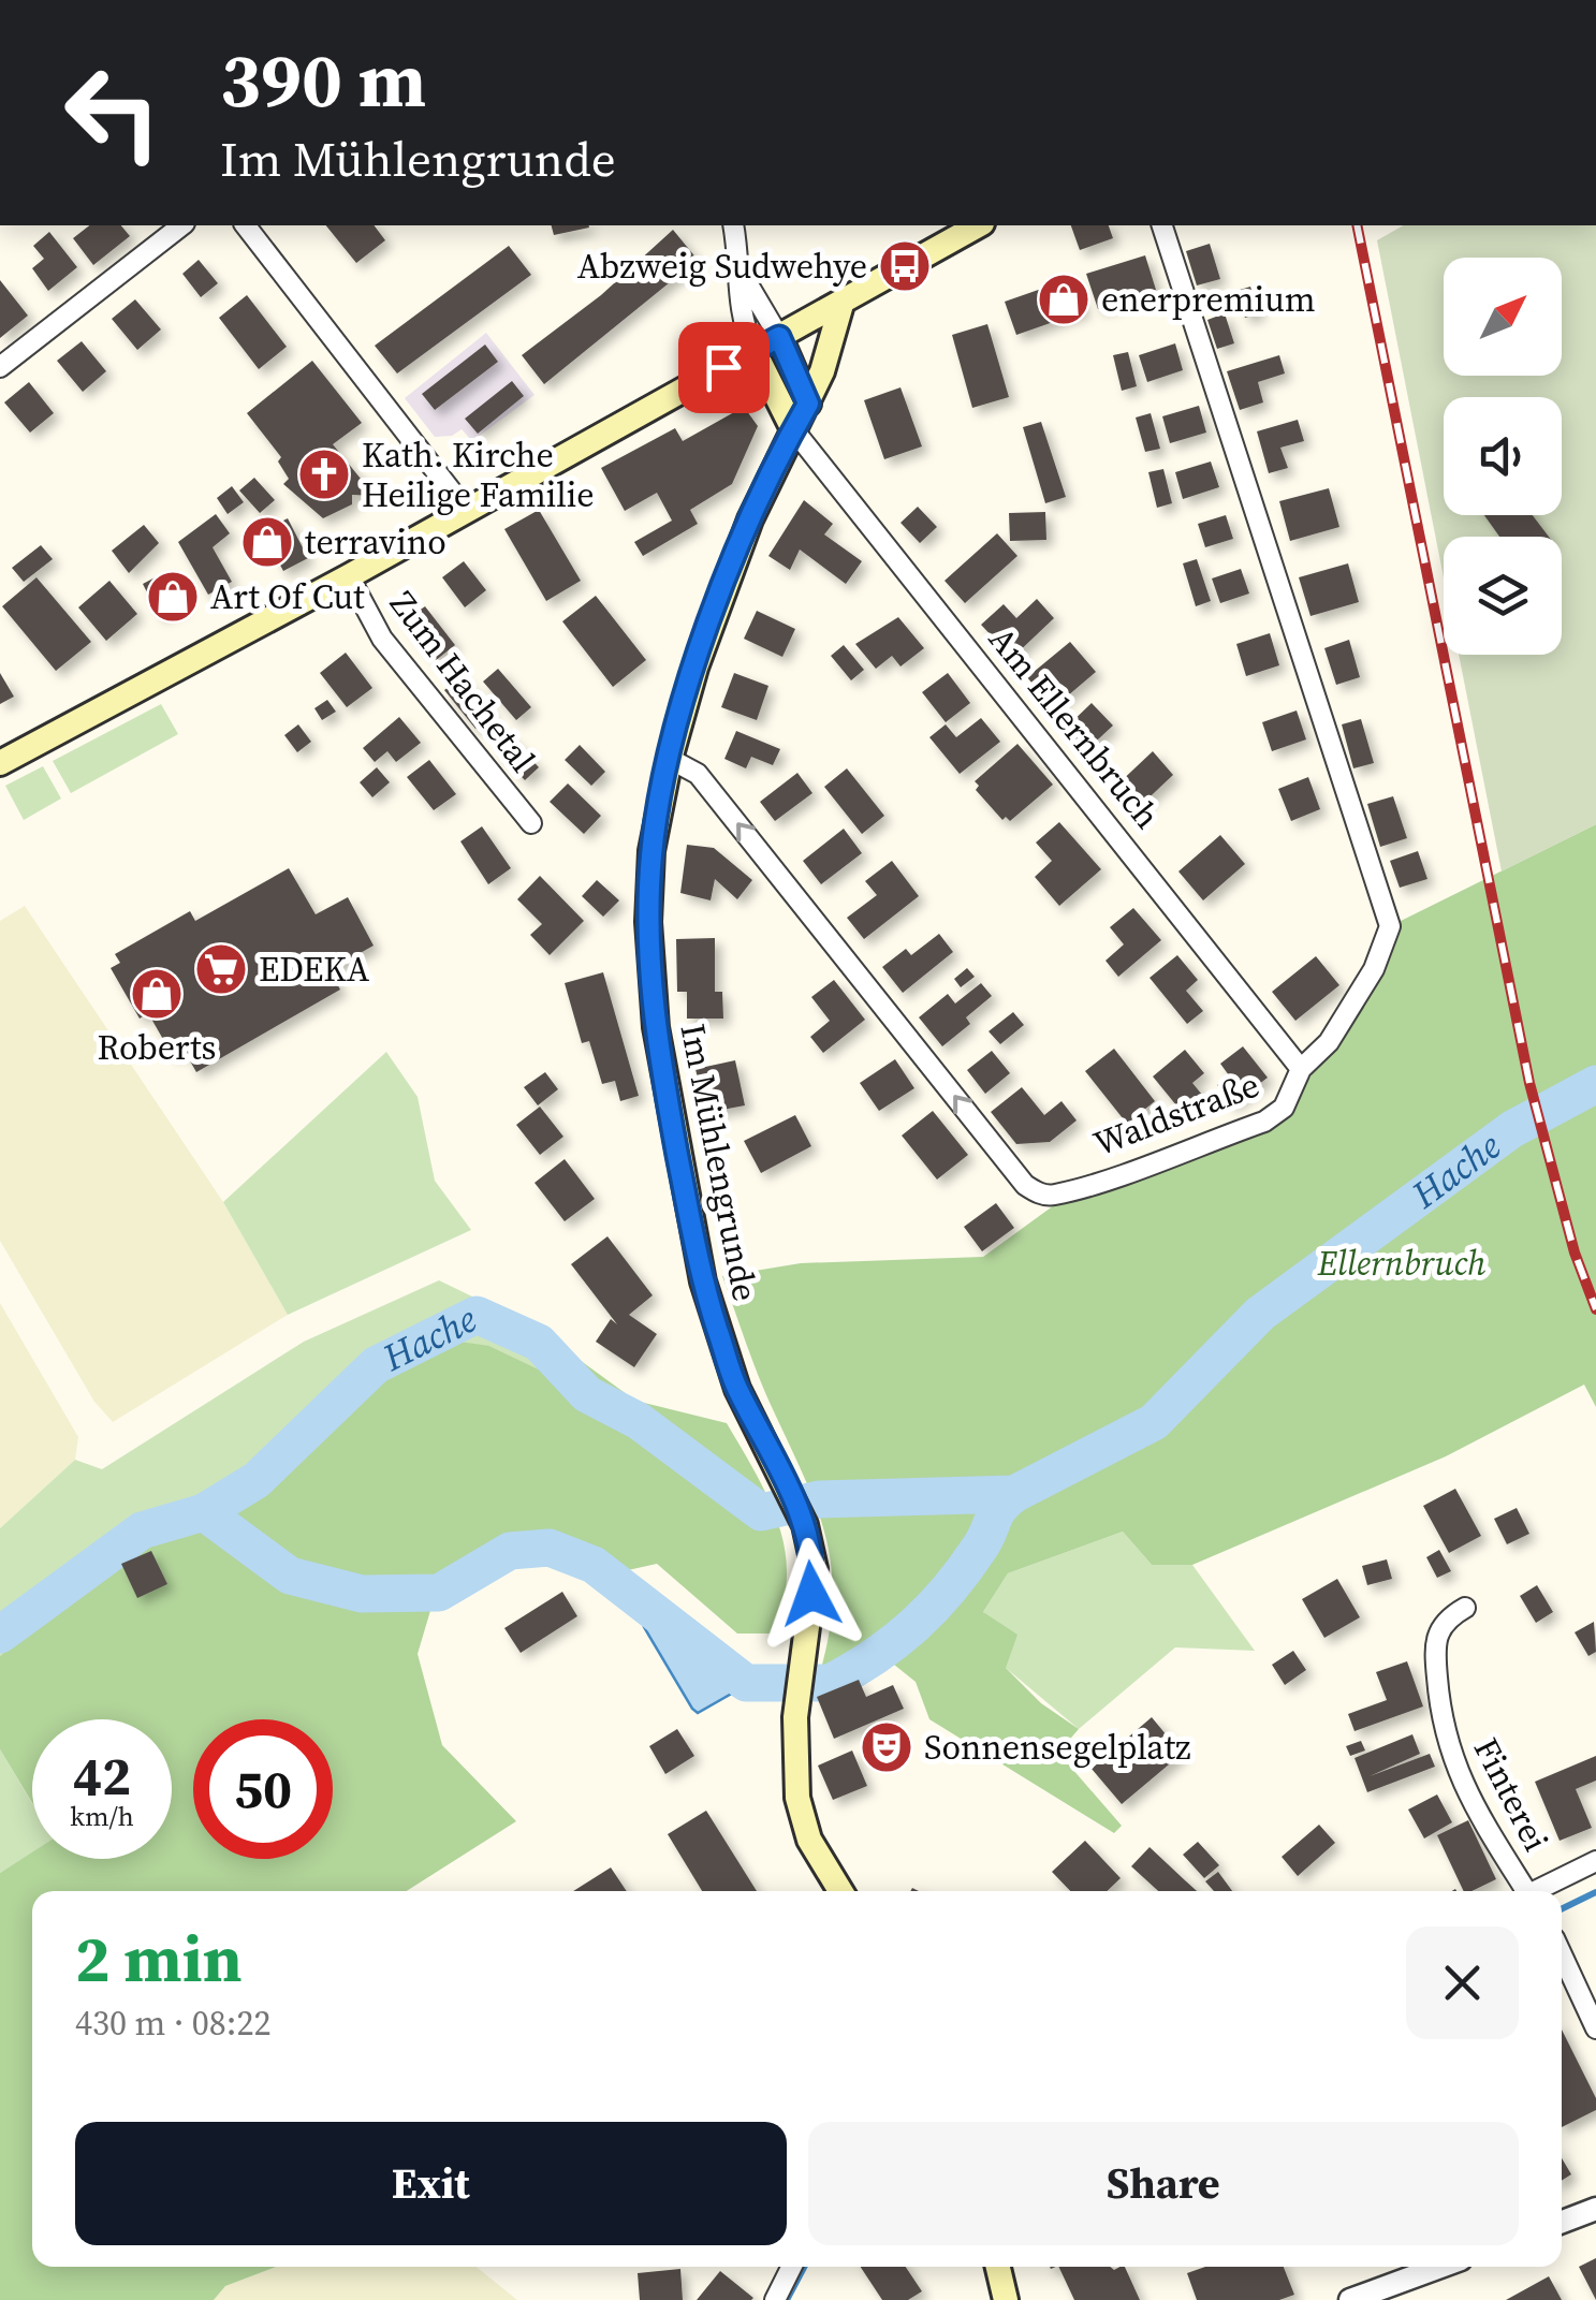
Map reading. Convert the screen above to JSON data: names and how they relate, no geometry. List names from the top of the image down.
{
  "streets": {
    "main road": ["Im Mühlengrunde"],
    "street": [
      "Zum Hachetal",
      "Am Ellernbruch",
      "Waldstraße",
      "Finterei"
    ]
  },
  "crossings": [
    ["Am Ellernbruch", "Waldstraße"],
    ["Am Ellernbruch", "Im Mühlengrunde"],
    ["Waldstraße", "Im Mühlengrunde"]
  ],
  "one_way": ["Waldstraße"],
  "water": ["Hache"],
  "parks": ["Ellernbruch"],
  "places": {
    "bus stop": ["Abzweig Sudwehye"],
    "shop": [
      "enerpremium",
      "terravino",
      "Art Of Cut",
      "Roberts"
    ],
    "church": ["Kath. Kirche Heilige Familie"],
    "supermarket": ["EDEKA"],
    "theatre": ["Sonnensegelplatz"]
  },
  "north": "top right",
  "page": {
    "turn": ["390 m", "Im Mühlengrunde"],
    "speed": "42 km/h",
    "limit": "50",
    "heading": ["2 min", "430 m · 08:22"],
    "buttons": ["Exit", "Share"]
  }
}
